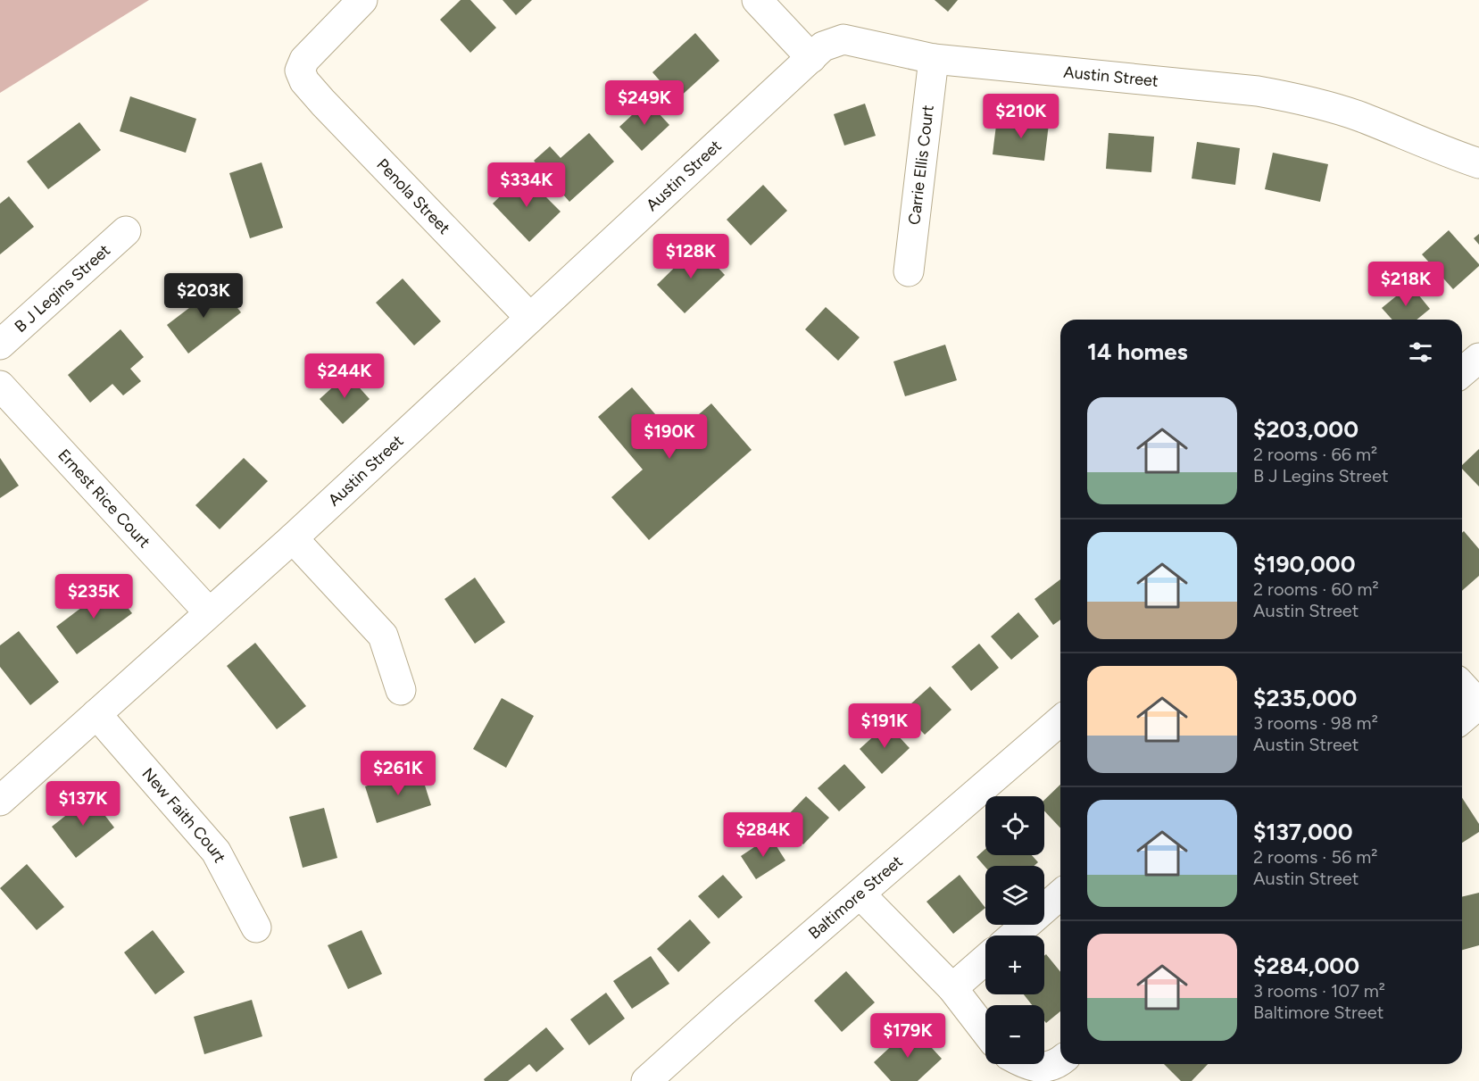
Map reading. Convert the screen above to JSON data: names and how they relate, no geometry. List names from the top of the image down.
{
  "streets": {
    "street": [
      "Austin Street",
      "Carrie Ellis Court",
      "Penola Street",
      "B J Legins Street",
      "Ernest Rice Court",
      "New Faith Court",
      "Baltimore Street"
    ]
  },
  "crossings": [
    ["Austin Street", "Carrie Ellis Court"],
    ["Austin Street", "Penola Street"],
    ["Austin Street", "Ernest Rice Court"],
    ["Austin Street", "New Faith Court"]
  ],
  "page": {
    "price": [
      "$249K",
      "$210K",
      "$334K",
      "$128K",
      "$218K",
      "$203K",
      "$244K",
      "$190K",
      "$235K",
      "$191K",
      "$261K",
      "$137K",
      "$284K",
      "$179K"
    ],
    "heading": "14 homes",
    "list": [
      {
        "name": "$203,000",
        "note": "2 rooms · 66 m² · B J Legins Street"
      },
      {
        "name": "$190,000",
        "note": "2 rooms · 60 m² · Austin Street"
      },
      {
        "name": "$235,000",
        "note": "3 rooms · 98 m² · Austin Street"
      },
      {
        "name": "$137,000",
        "note": "2 rooms · 56 m² · Austin Street"
      },
      {
        "name": "$284,000",
        "note": "3 rooms · 107 m² · Baltimore Street"
      }
    ],
    "map_buttons": ["+", "−"]
  }
}
